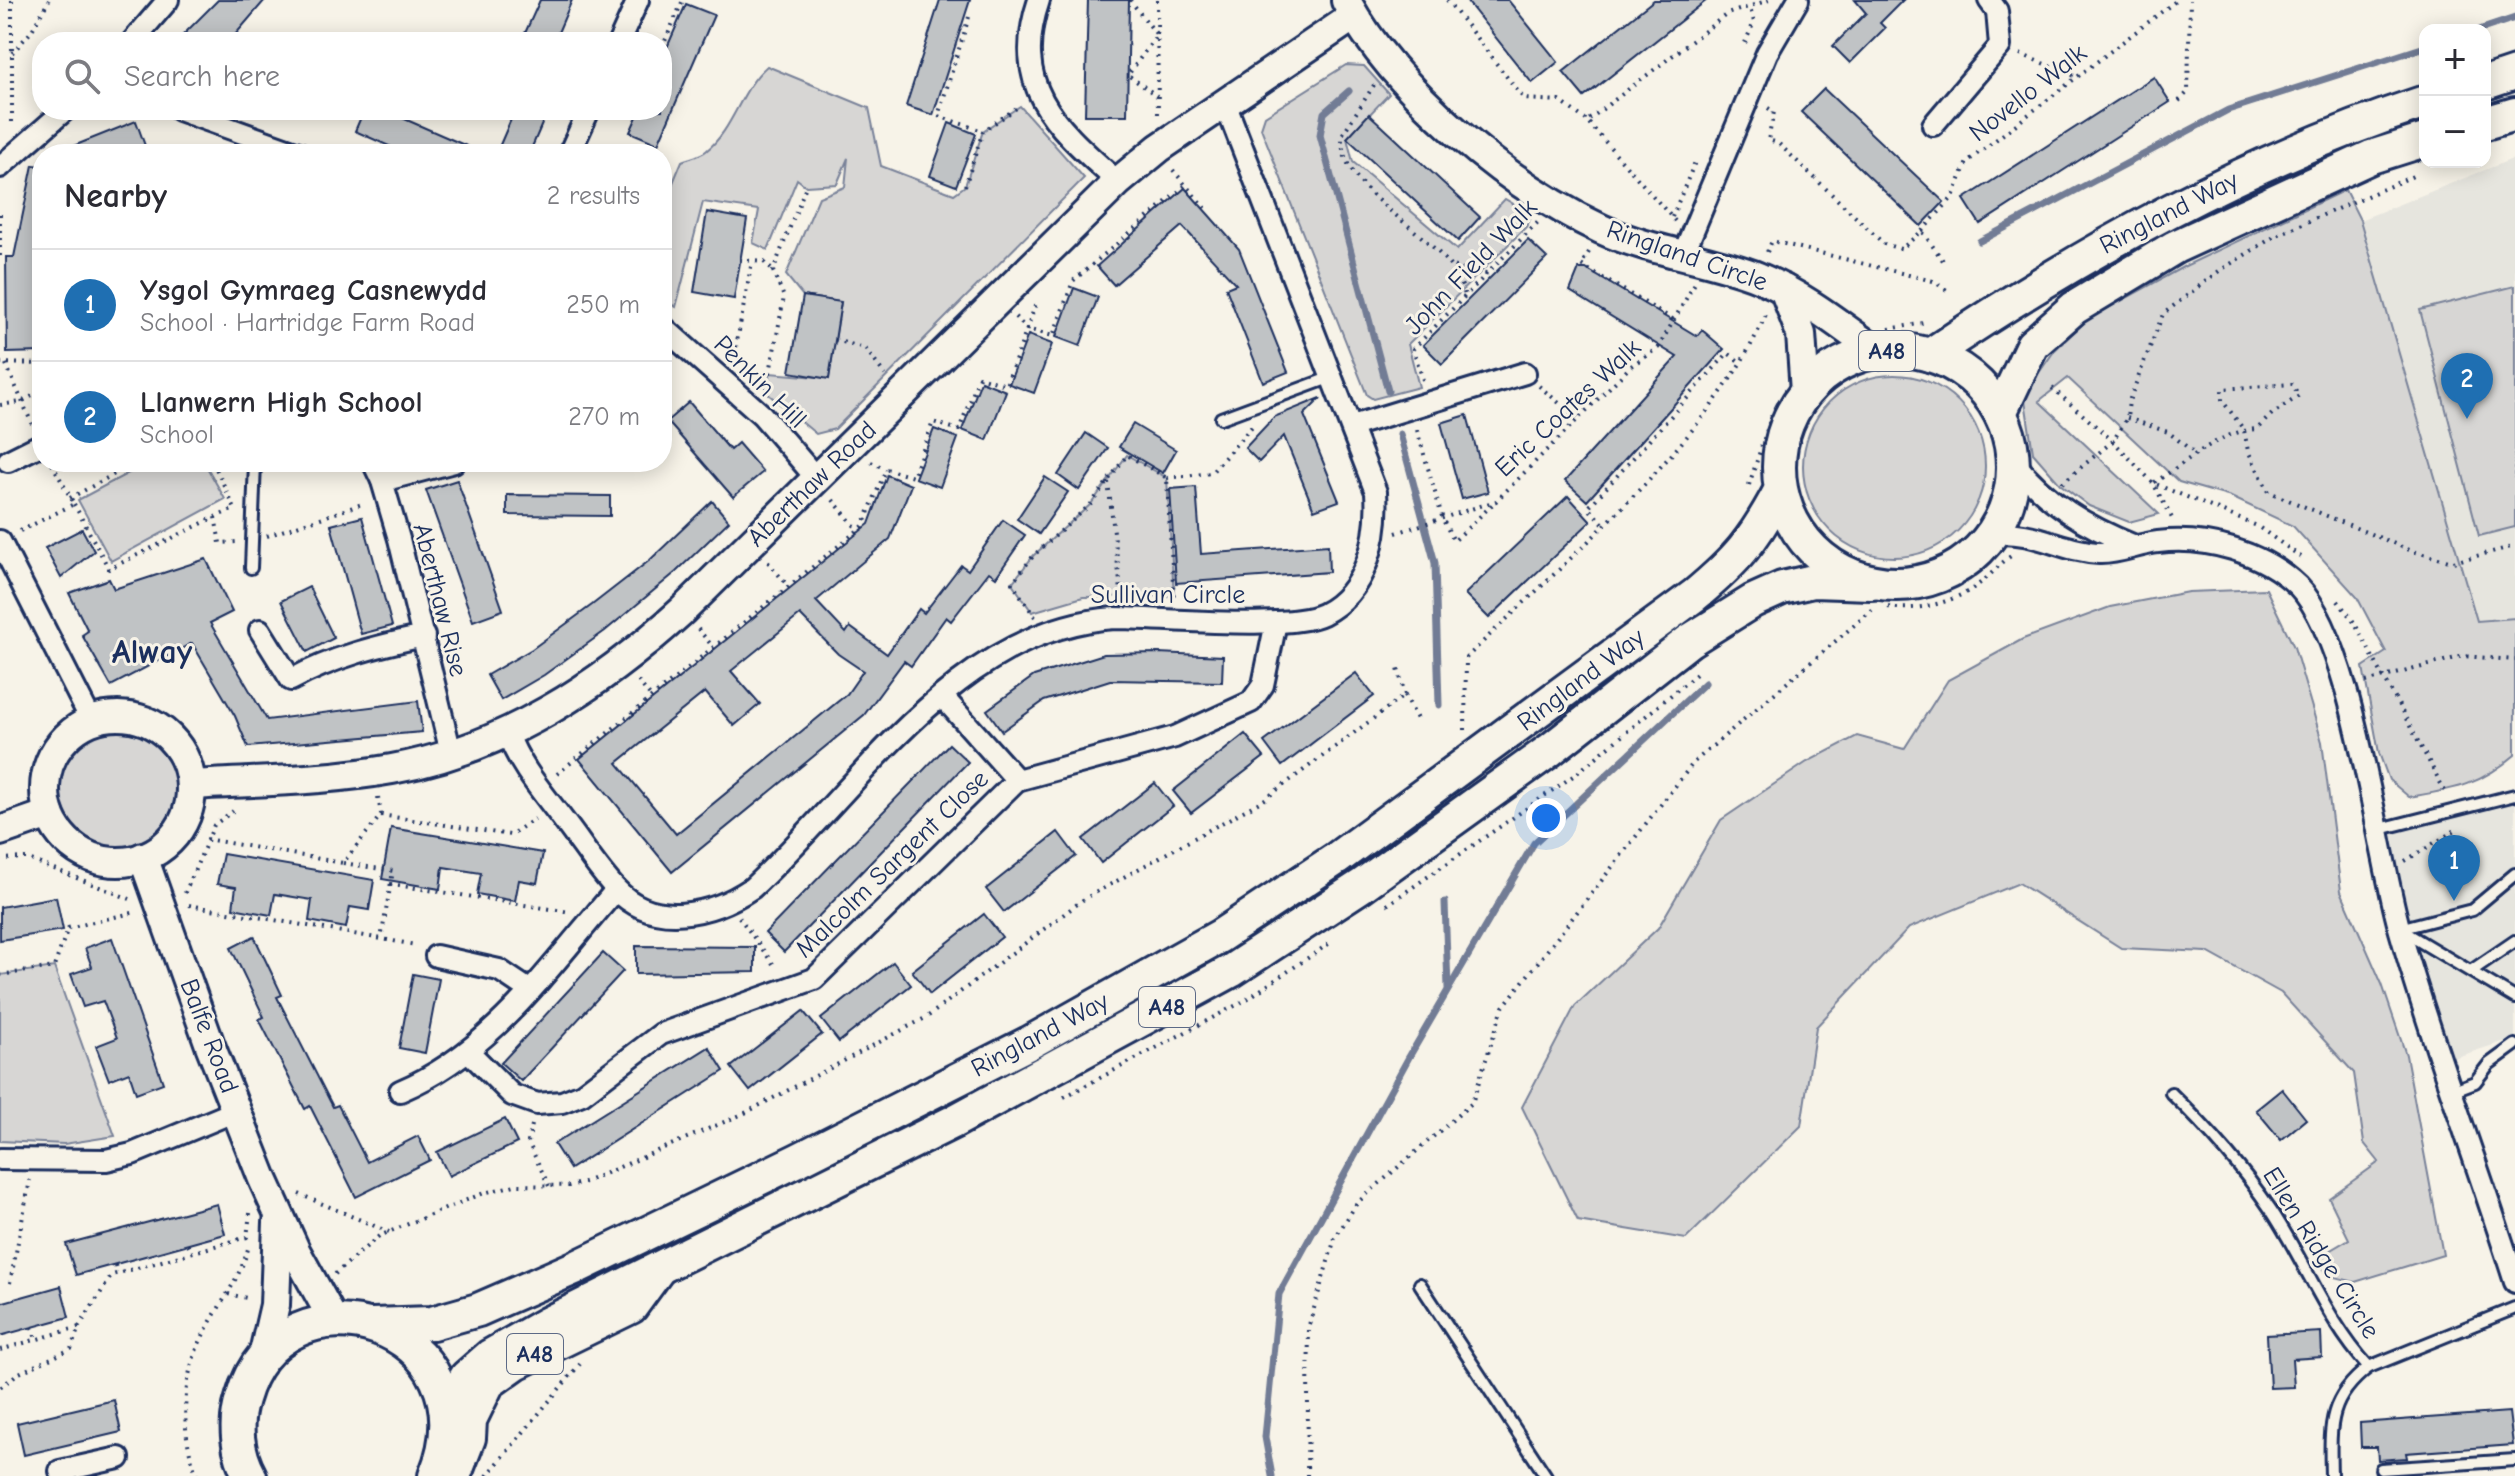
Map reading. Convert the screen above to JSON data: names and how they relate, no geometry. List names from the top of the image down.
{
  "streets": {
    "main road": ["Ringland Way", "A48", "Balfe Road"],
    "street": [
      "Ringland Circle",
      "Penkin Hill",
      "Aberthaw Road",
      "Sullivan Circle",
      "Aberthaw Rise",
      "Malcolm Sargent Close"
    ],
    "lane": ["Ellen Ridge Circle"],
    "path": ["Novello Walk", "John Field Walk", "Eric Coates Walk"]
  },
  "crossings": [
    ["Ringland Way", "Ringland Circle"],
    ["Ringland Way", "Balfe Road"],
    ["Ringland Circle", "John Field Walk"],
    ["Ringland Circle", "Eric Coates Walk"],
    ["Ringland Circle", "Aberthaw Road"],
    ["Penkin Hill", "Aberthaw Road"],
    ["Aberthaw Road", "Sullivan Circle"],
    ["Aberthaw Road", "Aberthaw Rise"],
    ["Aberthaw Road", "Balfe Road"],
    ["Sullivan Circle", "Malcolm Sargent Close"]
  ],
  "districts": ["Alway"],
  "page": {
    "map_buttons": ["+", "−"],
    "search": "Search here",
    "heading": ["Nearby", "2 results"],
    "list": [
      {
        "mark": "1",
        "name": "Ysgol Gymraeg Casnewydd",
        "note": "School · Hartridge Farm Road",
        "value": "250 m"
      },
      {
        "mark": "2",
        "name": "Llanwern High School",
        "note": "School",
        "value": "270 m"
      }
    ],
    "pins": ["2", "1"]
  }
}
